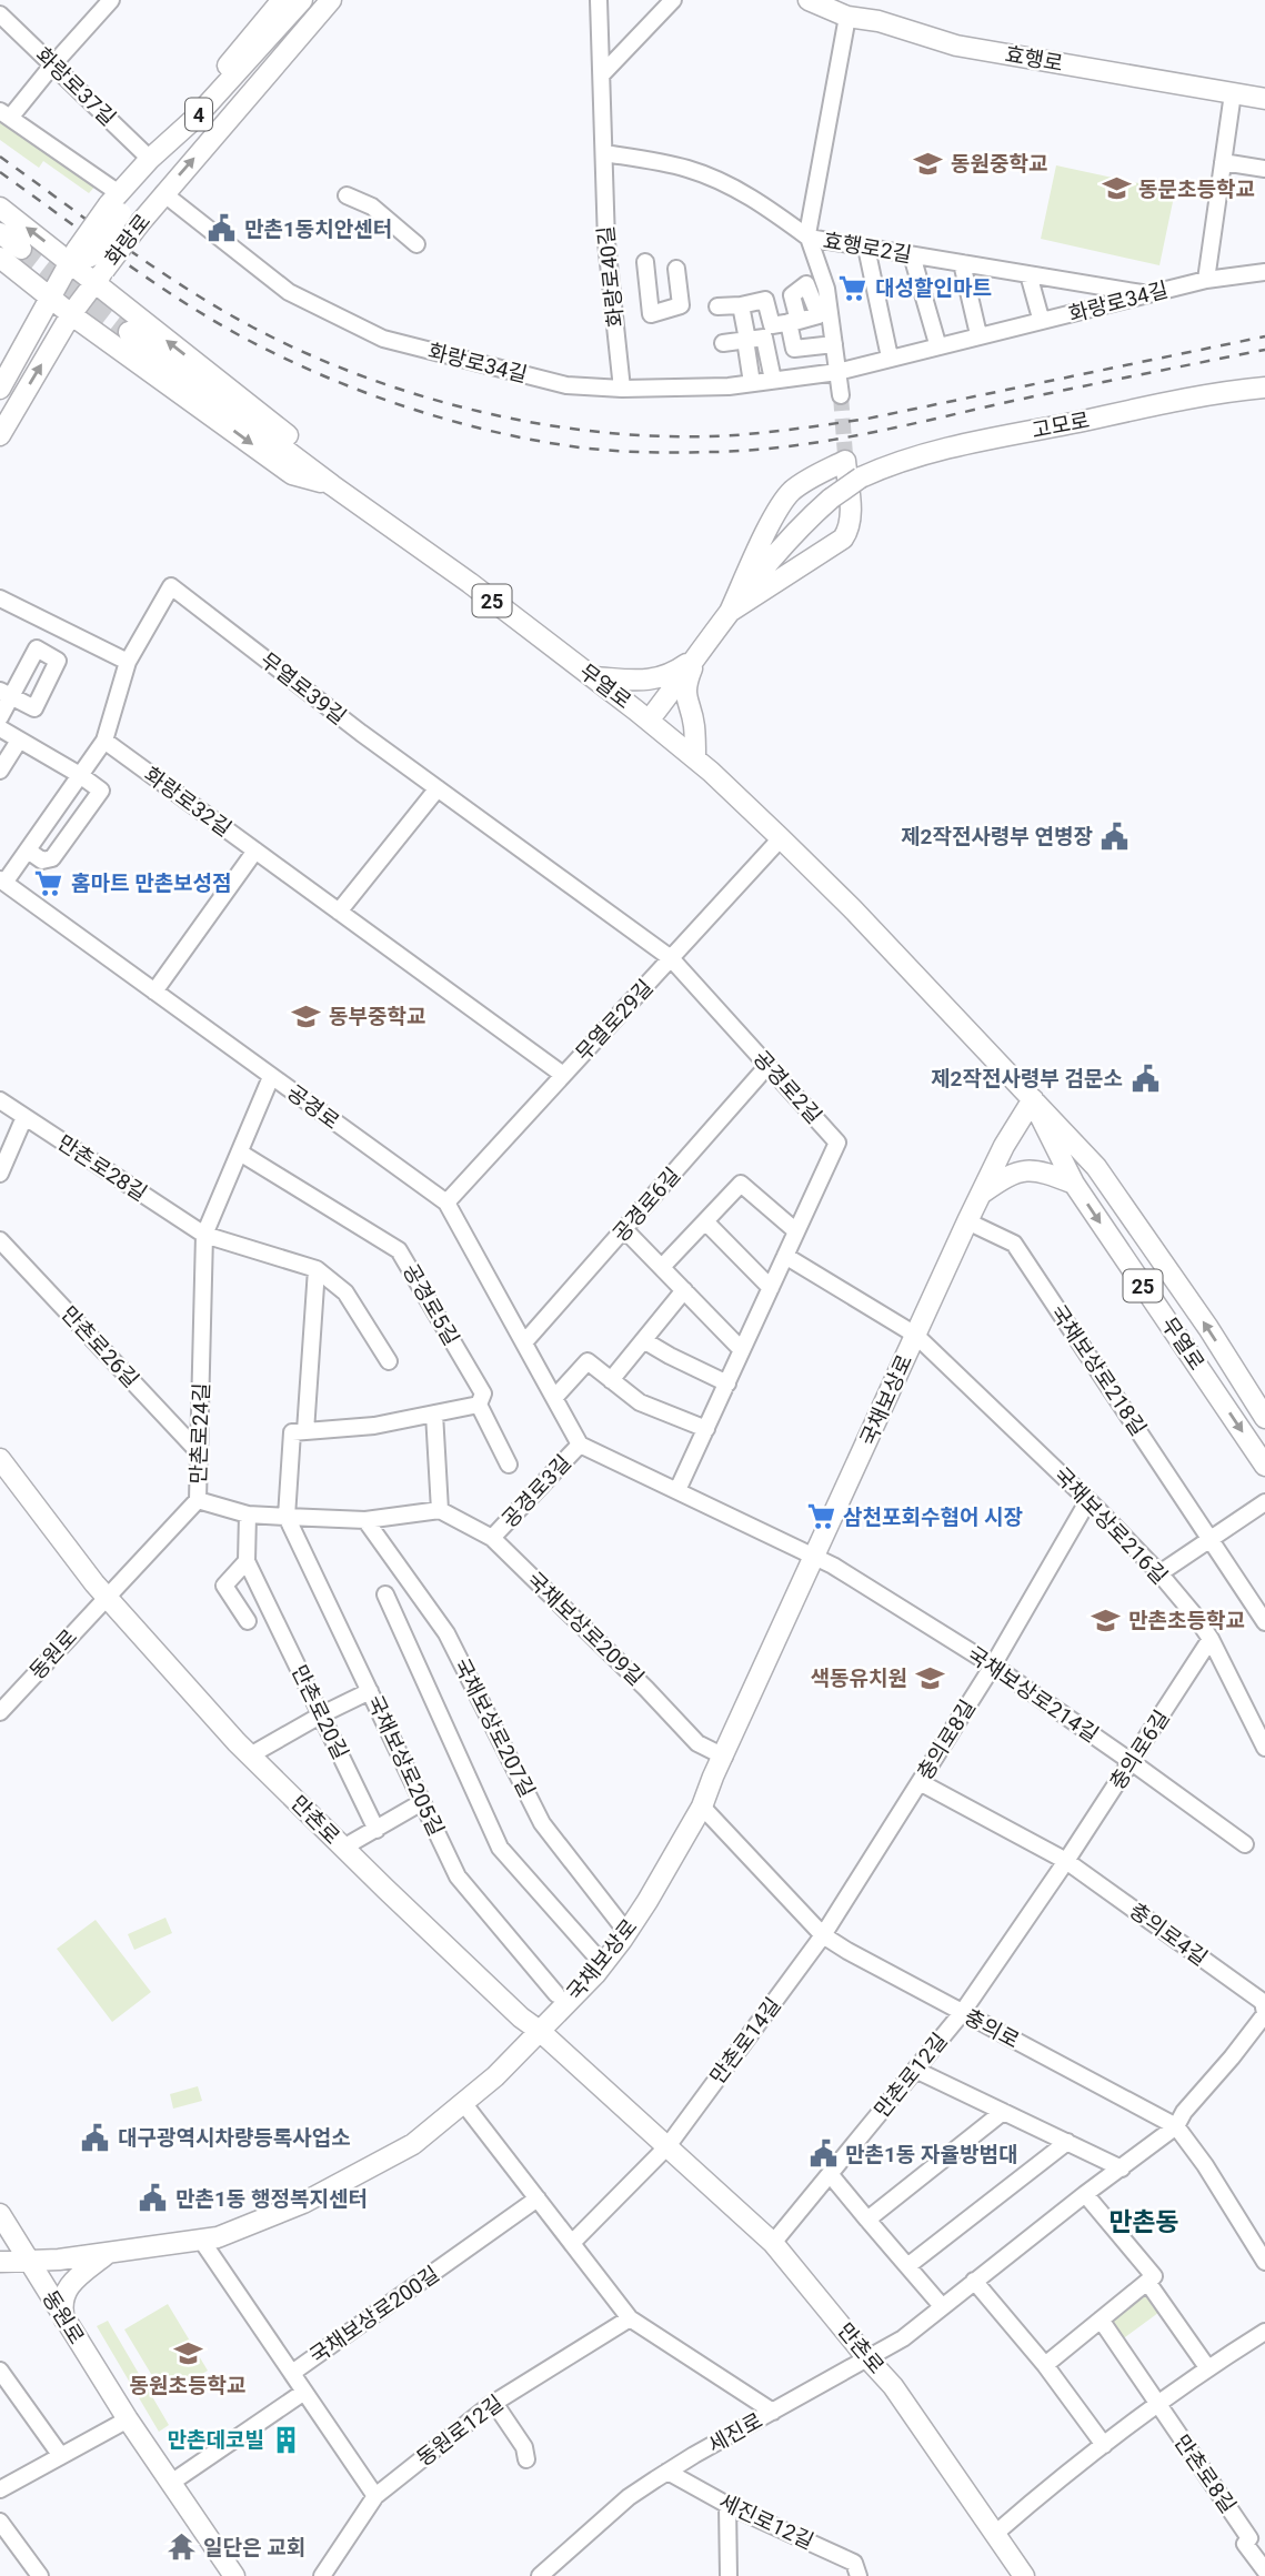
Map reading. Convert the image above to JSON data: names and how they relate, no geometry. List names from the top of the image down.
{
  "streets": {
    "main road": [
      "효행로",
      "4",
      "화랑로",
      "고모로",
      "25",
      "무열로",
      "국채보상로",
      "동원로",
      "만촌로"
    ],
    "street": [
      "화랑로37길",
      "효행로2길",
      "화랑로40길",
      "화랑로34길",
      "무열로39길",
      "화랑로32길",
      "무열로29길",
      "공경로2길",
      "공경로",
      "만촌로28길",
      "공경로6길",
      "공경로5길",
      "만촌로26길",
      "국채보상로218길",
      "만촌로24길",
      "공경로3길",
      "국채보상로216길",
      "국채보상로209길",
      "국채보상로214길",
      "만촌로20길",
      "국채보상로207길",
      "충의로8길",
      "충의로6길",
      "국채보상로205길",
      "충의로4길",
      "충의로",
      "만촌로14길",
      "만촌로12길",
      "국채보상로200길",
      "동원로12길",
      "세진로",
      "만촌로8길",
      "세진로12길"
    ]
  },
  "crossings": [
    ["화랑로37길", "4"],
    ["화랑로37길", "화랑로"],
    ["4", "화랑로"],
    ["화랑로", "화랑로34길"],
    ["효행로2길", "화랑로40길"],
    ["효행로2길", "화랑로34길"],
    ["화랑로40길", "화랑로34길"],
    ["무열로", "무열로29길"],
    ["무열로", "국채보상로"],
    ["무열로39길", "무열로29길"],
    ["무열로39길", "공경로2길"],
    ["화랑로32길", "무열로29길"],
    ["무열로29길", "공경로2길"],
    ["무열로29길", "공경로"],
    ["공경로2길", "공경로6길"],
    ["공경로2길", "국채보상로"],
    ["공경로", "공경로6길"],
    ["공경로", "만촌로24길"],
    ["공경로", "공경로3길"],
    ["만촌로28길", "만촌로24길"],
    ["공경로5길", "만촌로24길"],
    ["만촌로26길", "만촌로24길"],
    ["국채보상로218길", "국채보상로"],
    ["국채보상로", "국채보상로216길"],
    ["국채보상로", "국채보상로209길"],
    ["국채보상로", "동원로"],
    ["국채보상로", "국채보상로214길"],
    ["국채보상로", "국채보상로207길"],
    ["국채보상로", "만촌로"],
    ["국채보상로", "충의로"],
    ["국채보상로", "국채보상로200길"],
    ["만촌로24길", "동원로"],
    ["만촌로24길", "만촌로"],
    ["공경로3길", "국채보상로209길"],
    ["국채보상로216길", "충의로8길"],
    ["국채보상로216길", "충의로6길"],
    ["동원로", "만촌로"],
    ["국채보상로214길", "충의로8길"],
    ["국채보상로214길", "충의로6길"],
    ["충의로8길", "충의로"],
    ["충의로8길", "만촌로14길"],
    ["충의로6길", "충의로4길"],
    ["충의로6길", "충의로"],
    ["충의로6길", "만촌로12길"],
    ["만촌로", "만촌로14길"],
    ["만촌로", "만촌로12길"],
    ["만촌로", "세진로"],
    ["충의로4길", "충의로"],
    ["충의로4길", "세진로"],
    ["충의로", "만촌로14길"],
    ["충의로", "만촌로12길"],
    ["충의로", "세진로"],
    ["국채보상로200길", "동원로12길"],
    ["세진로", "세진로12길"]
  ],
  "districts": ["만촌동"],
  "places": {
    "school or university": [
      "동원중학교",
      "동문초등학교",
      "동부중학교",
      "만촌초등학교",
      "색동유치원",
      "동원초등학교"
    ],
    "public building": [
      "만촌1동치안센터",
      "제2작전사령부 연병장",
      "제2작전사령부 검문소",
      "대구광역시차량등록사업소",
      "만촌1동 자율방범대",
      "만촌1동 행정복지센터"
    ],
    "supermarket": ["대성할인마트", "홈마트 만촌보성점", "삼천포회수협어 시장"],
    "building": ["만촌데코빌"],
    "temple": ["일단은 교회"]
  }
}
